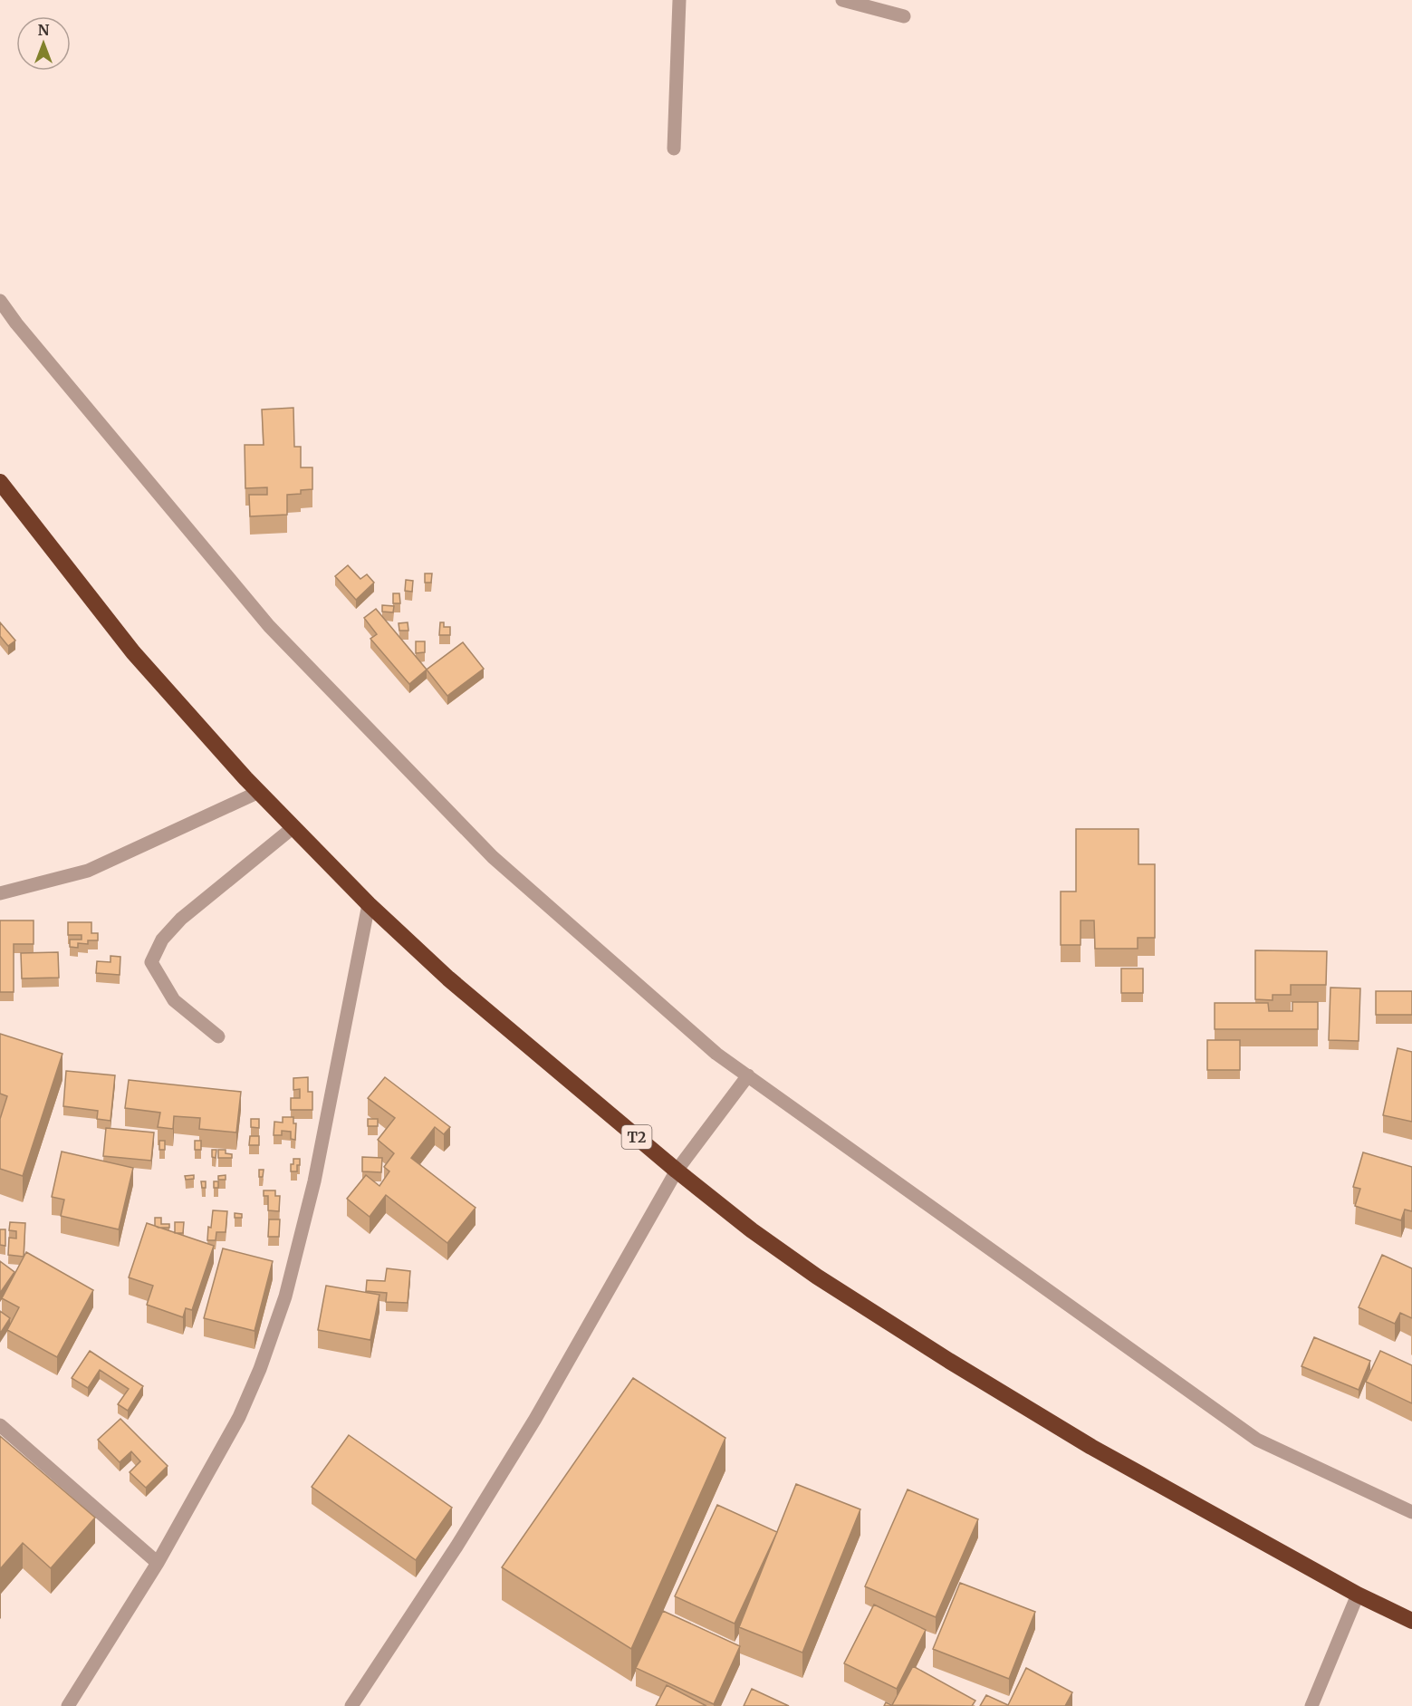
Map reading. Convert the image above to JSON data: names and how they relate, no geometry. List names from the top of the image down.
{
  "streets": {
    "highway": ["T2"]
  },
  "north": "top"
}
